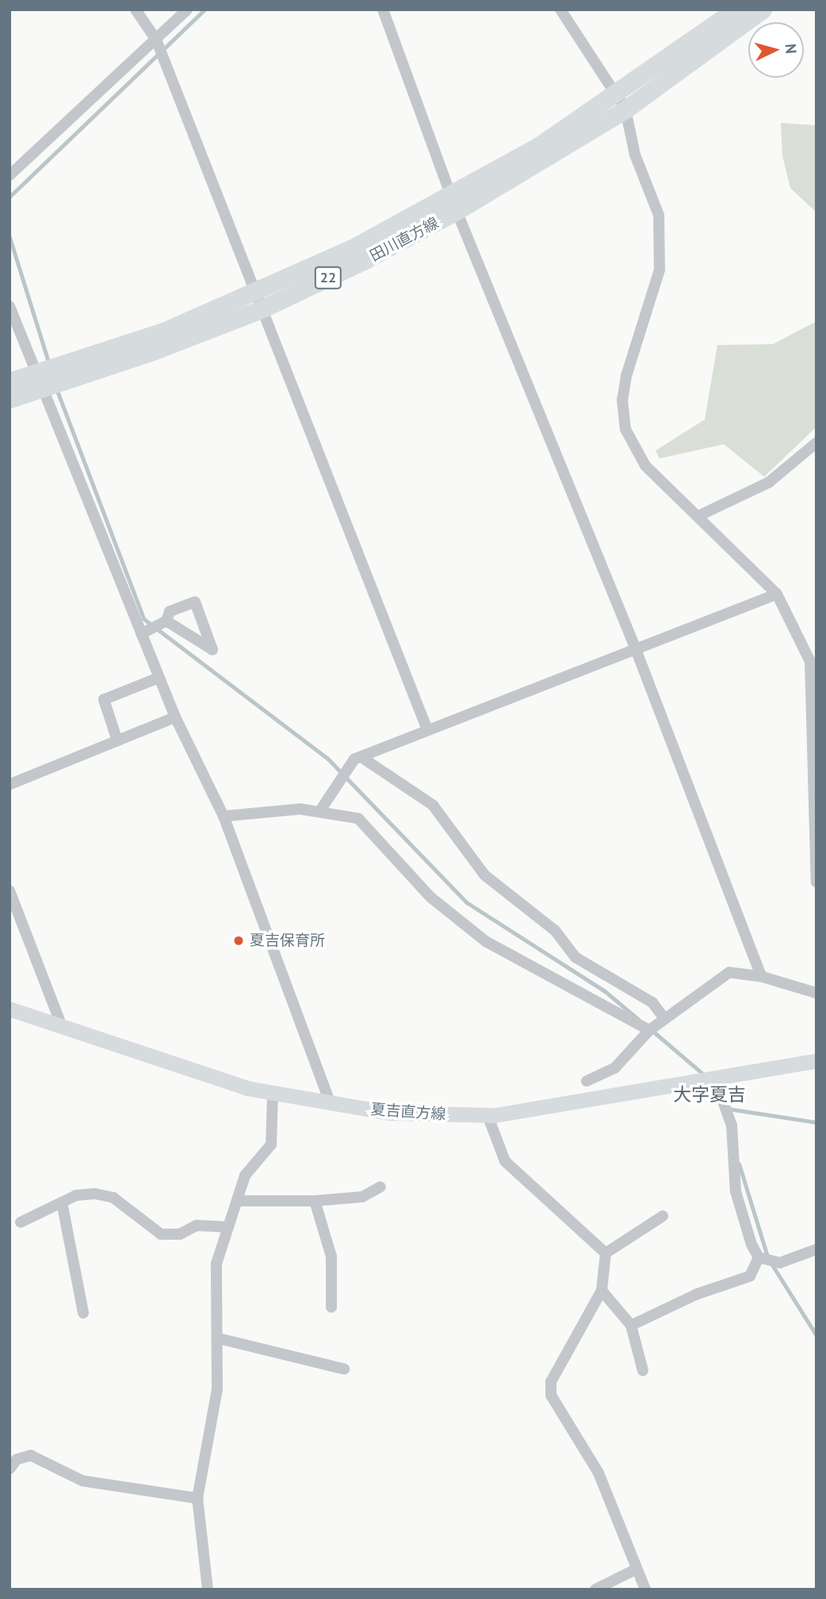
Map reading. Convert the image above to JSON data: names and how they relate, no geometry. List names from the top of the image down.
{
  "streets": {
    "main road": ["田川直方線", "22", "夏吉直方線"]
  },
  "districts": ["大字夏吉"],
  "places": ["夏吉保育所"],
  "north": "right"
}
